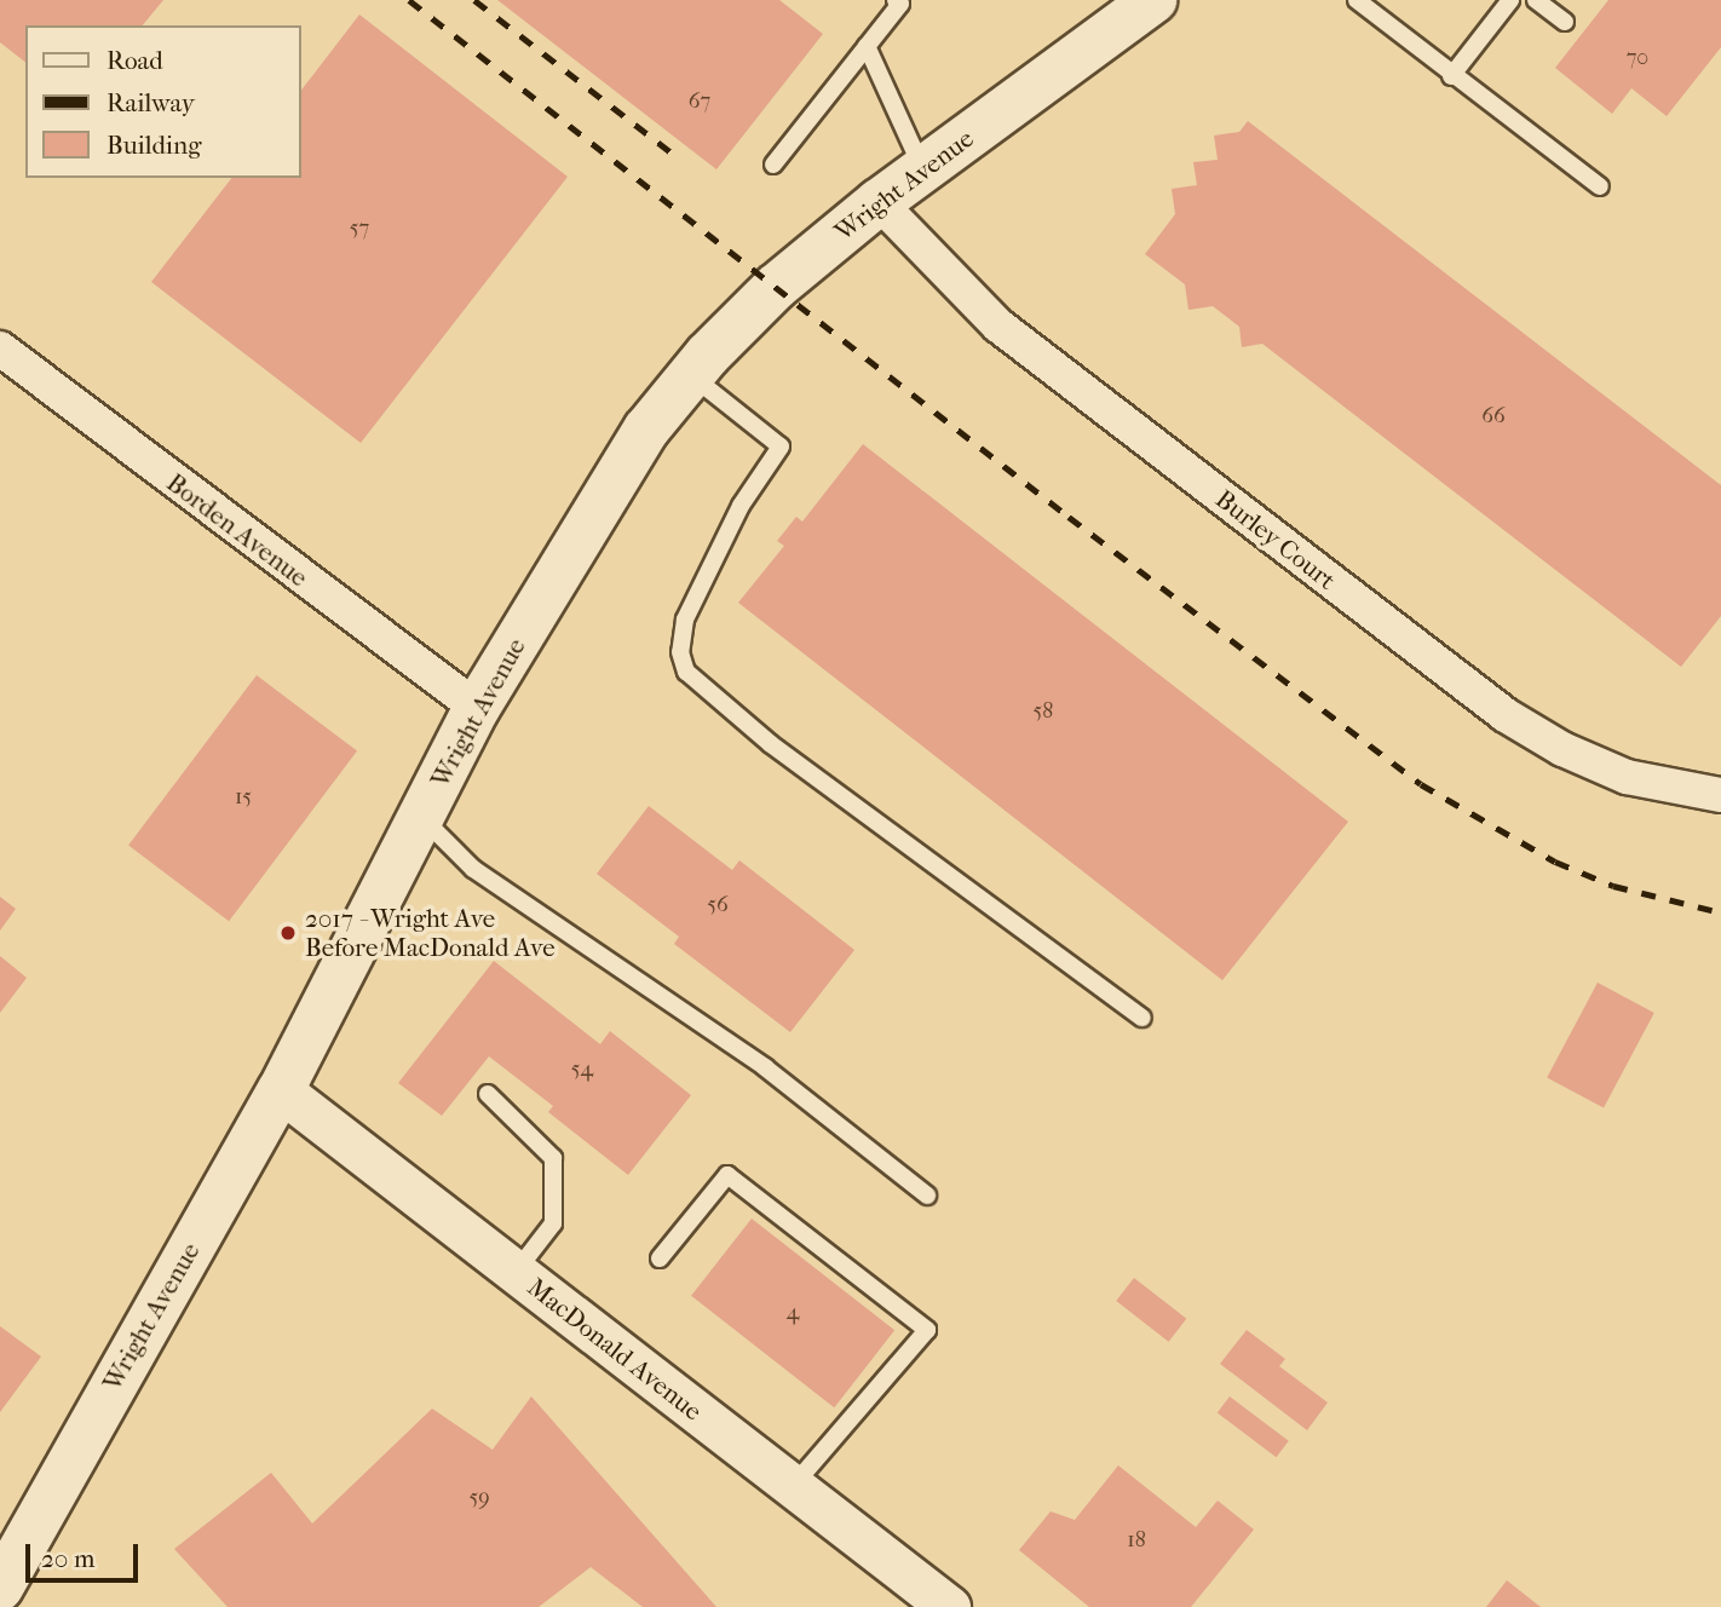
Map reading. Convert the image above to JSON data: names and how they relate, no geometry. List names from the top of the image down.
{
  "streets": {
    "main road": ["Wright Avenue"],
    "street": ["Borden Avenue", "Burley Court", "MacDonald Avenue"]
  },
  "crossings": [
    ["Wright Avenue", "Borden Avenue"],
    ["Wright Avenue", "Burley Court"],
    ["Wright Avenue", "MacDonald Avenue"]
  ],
  "places": ["2017 - Wright Ave Before MacDonald Ave"],
  "house_numbers": [
    "70",
    "67",
    "57",
    "66",
    "58",
    "15",
    "56",
    "54",
    "4",
    "59",
    "18"
  ],
  "legend": ["Road", "Railway", "Building"],
  "scale_bar": "20 m"
}
